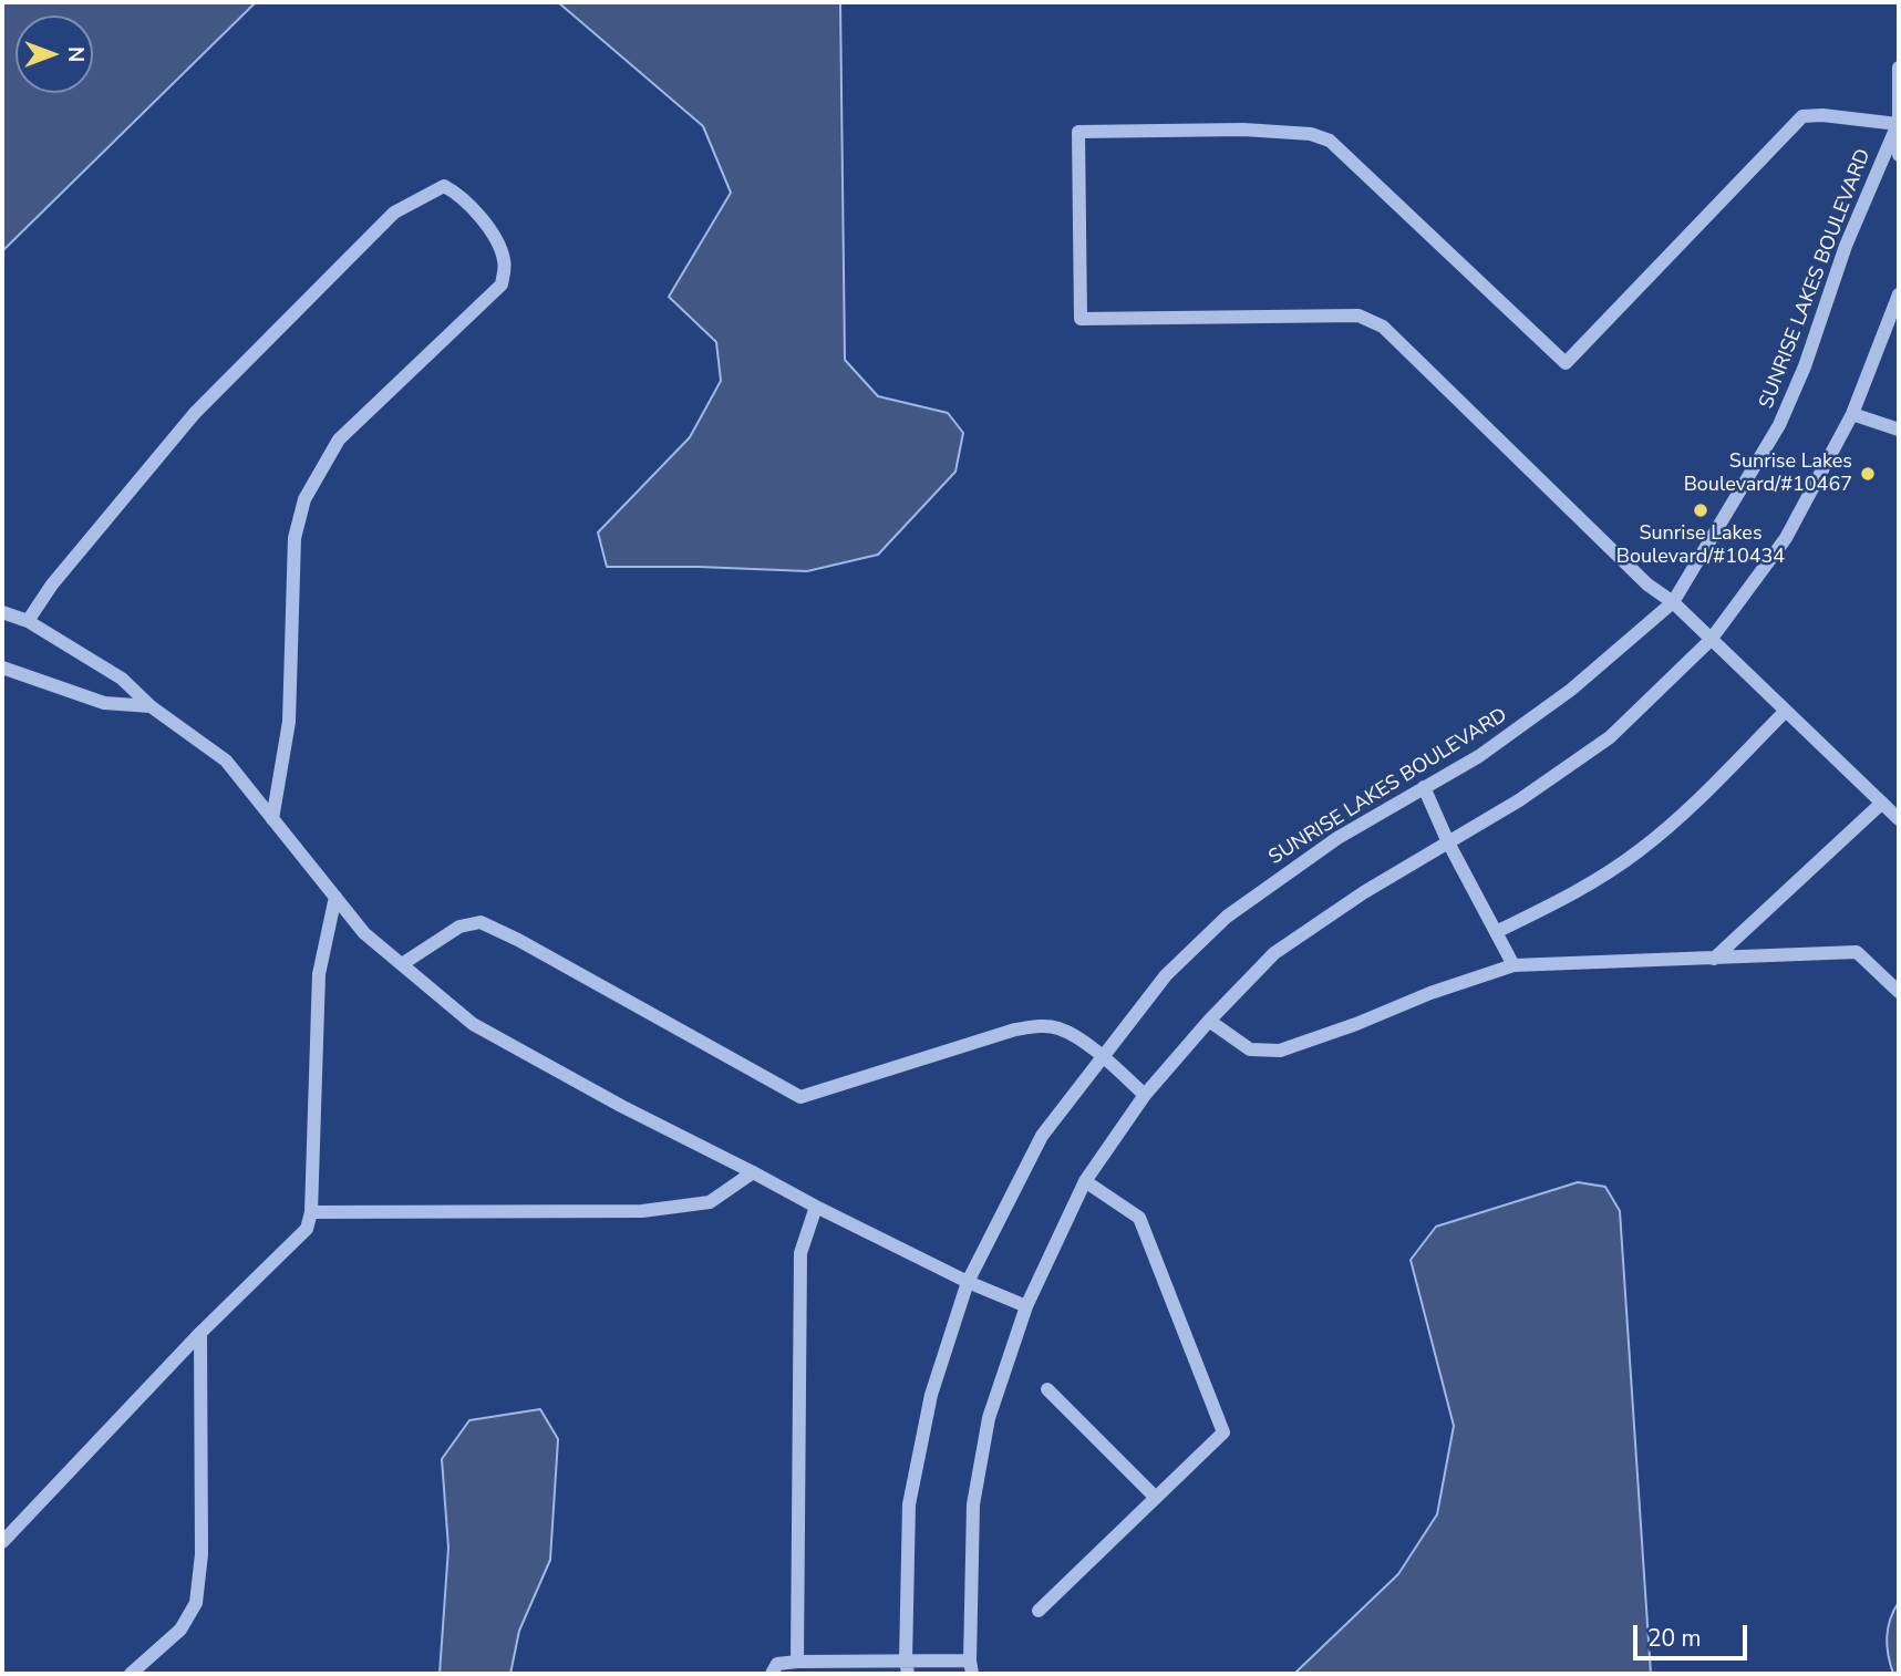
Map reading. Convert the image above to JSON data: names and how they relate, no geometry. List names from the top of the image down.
{
  "streets": {
    "street": ["SUNRISE LAKES BOULEVARD"]
  },
  "places": ["Sunrise Lakes Boulevard/#10467", "Sunrise Lakes Boulevard/#10434"],
  "scale_bar": "20 m",
  "north": "right"
}
